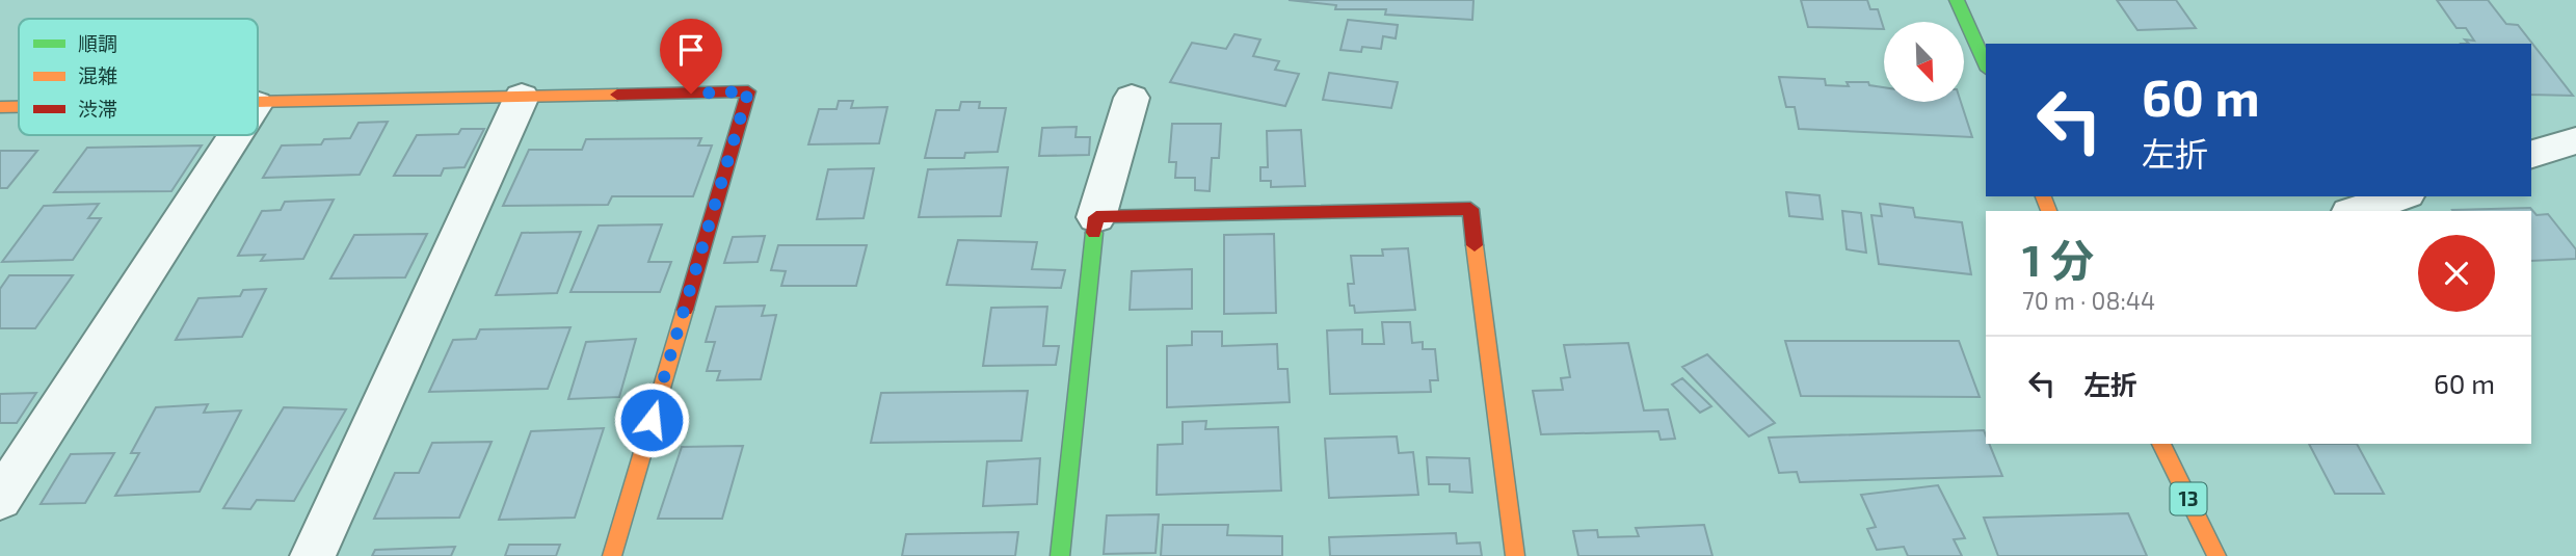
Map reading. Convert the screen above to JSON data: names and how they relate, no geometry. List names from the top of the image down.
{
  "streets": {
    "main road": ["13"]
  },
  "legend": ["順調", "混雑", "渋滞"],
  "north": "bottom right",
  "page": {
    "turn": ["60 m", "左折"],
    "heading": ["1 分", "70 m · 08:44"],
    "list": [
      {
        "name": "左折",
        "value": "60 m"
      }
    ]
  }
}
